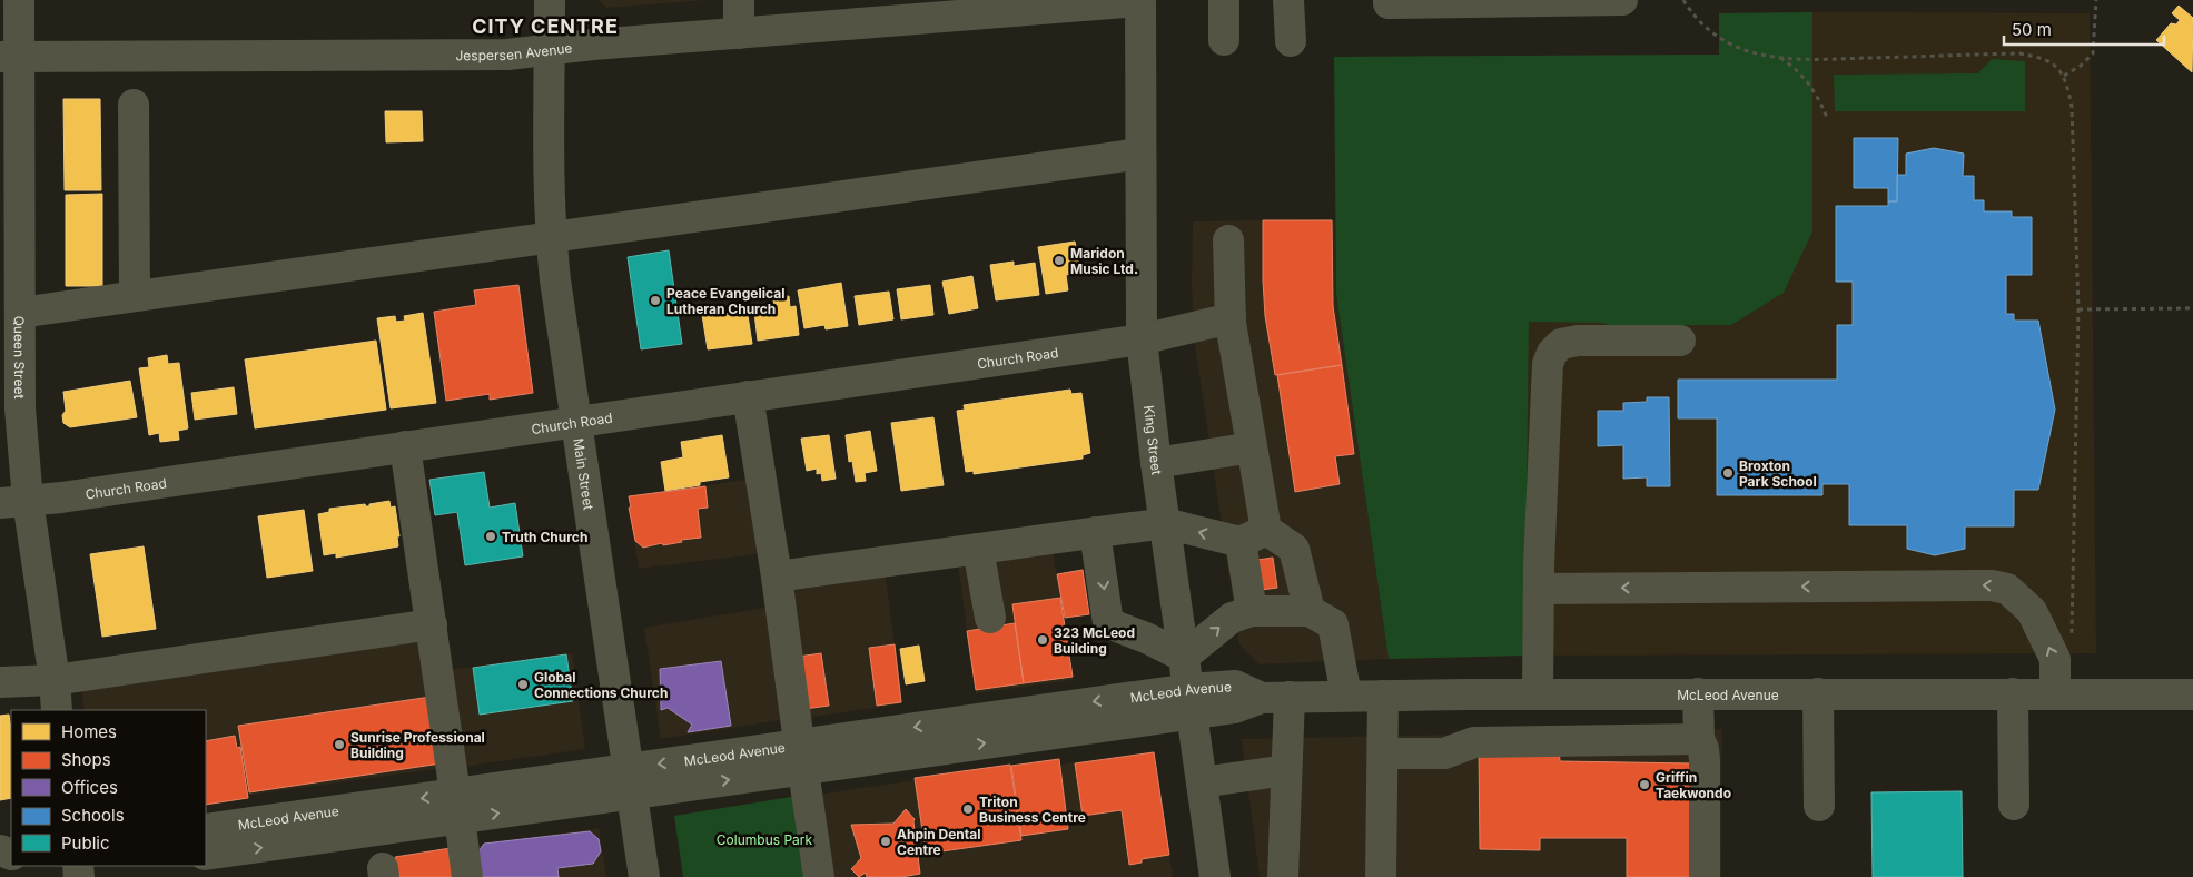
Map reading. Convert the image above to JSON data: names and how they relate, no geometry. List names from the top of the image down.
{
  "streets": {
    "street": [
      "Jespersen Avenue",
      "Queen Street",
      "Church Road",
      "King Street",
      "Main Street",
      "McLeod Avenue"
    ]
  },
  "crossings": [
    ["Jespersen Avenue", "Queen Street"],
    ["Jespersen Avenue", "King Street"],
    ["Jespersen Avenue", "Main Street"],
    ["Queen Street", "Church Road"],
    ["Church Road", "King Street"],
    ["Church Road", "Main Street"],
    ["King Street", "McLeod Avenue"],
    ["Main Street", "McLeod Avenue"]
  ],
  "districts": ["CITY CENTRE"],
  "parks": ["Columbus Park"],
  "places": [
    "Maridon Music Ltd.",
    "Peace Evangelical Lutheran Church",
    "Broxton Park School",
    "Truth Church",
    "323 McLeod Building",
    "Global Connections Church",
    "Sunrise Professional Building",
    "Griffin Taekwondo",
    "Triton Business Centre",
    "Ahpin Dental Centre"
  ],
  "legend": [
    "Homes",
    "Shops",
    "Offices",
    "Schools",
    "Public"
  ],
  "scale_bar": "50 m"
}
